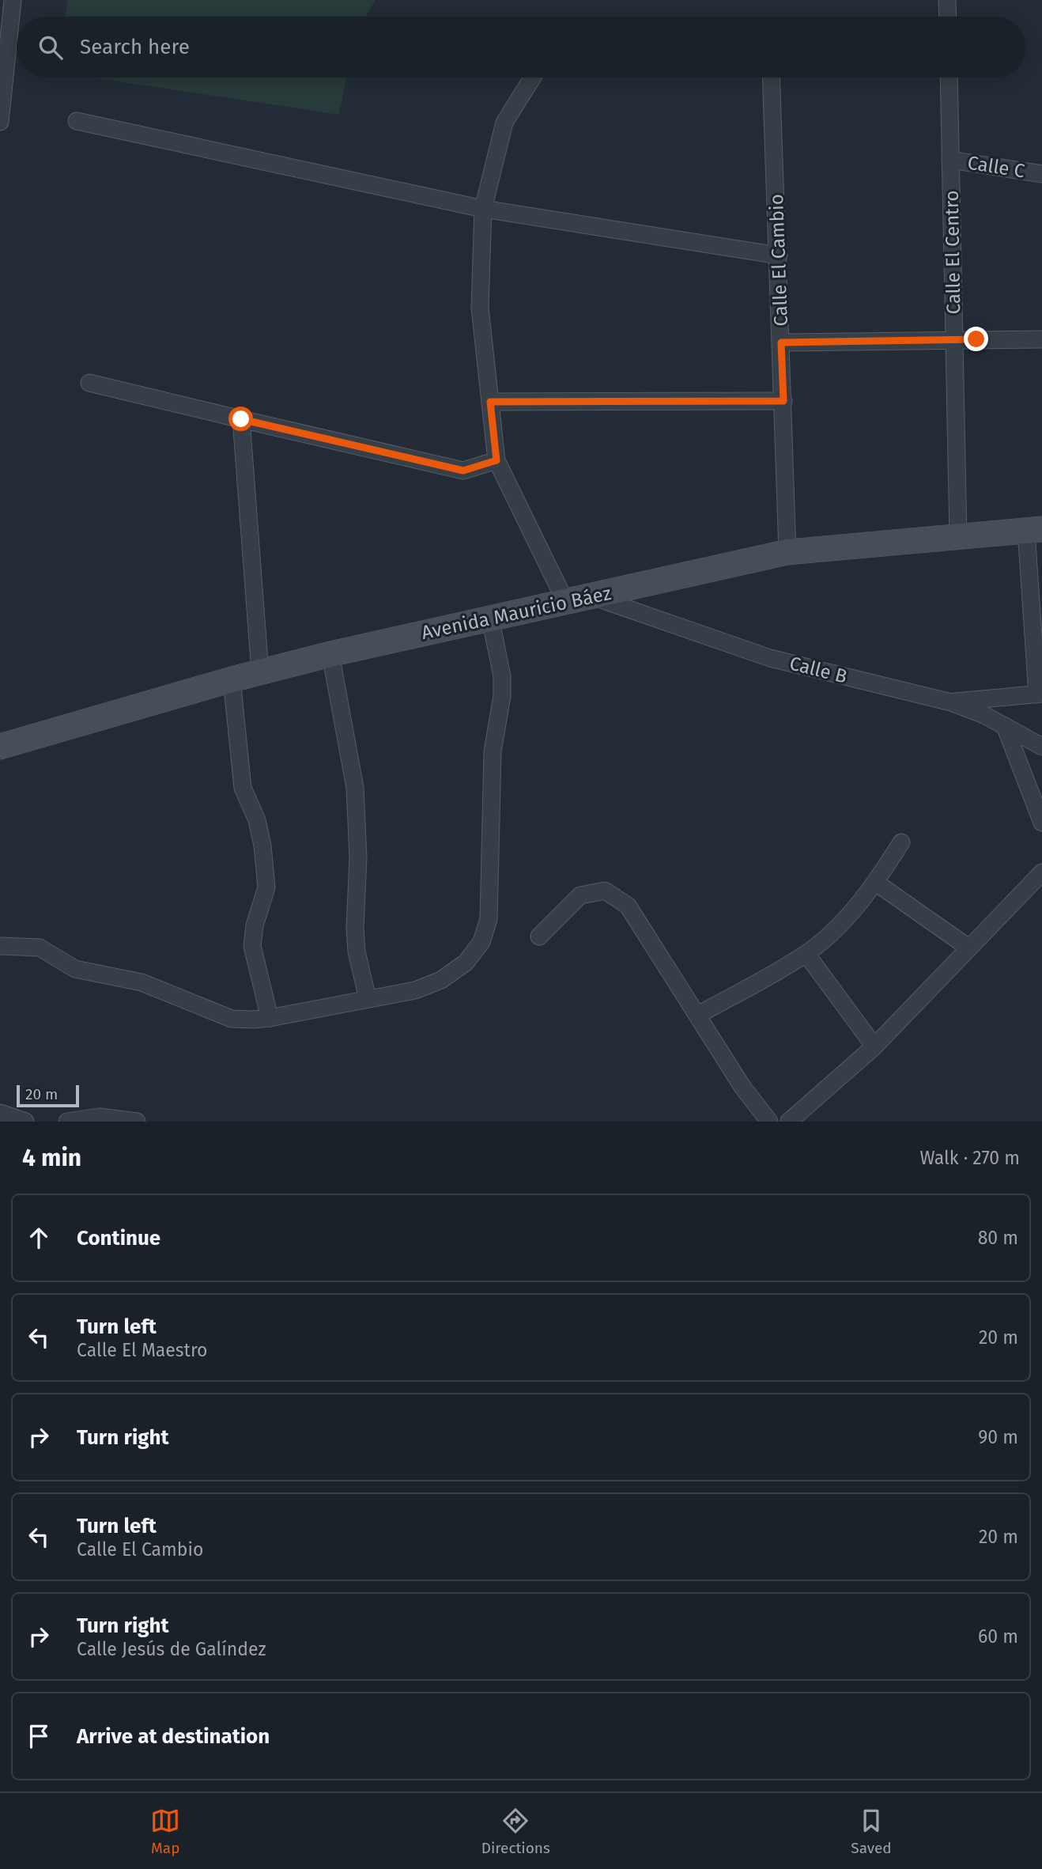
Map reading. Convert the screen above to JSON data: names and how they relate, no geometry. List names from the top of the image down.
{
  "streets": {
    "street": [
      "Calle C",
      "Calle El Centro",
      "Calle El Cambio",
      "Avenida Mauricio Báez",
      "Calle B"
    ]
  },
  "crossings": [
    ["Calle C", "Calle El Centro"],
    ["Calle El Centro", "Avenida Mauricio Báez"],
    ["Calle El Cambio", "Avenida Mauricio Báez"],
    ["Avenida Mauricio Báez", "Calle B"]
  ],
  "scale_bar": "20 m",
  "page": {
    "search": "Search here",
    "scale": "20 m",
    "heading": ["4 min", "Walk · 270 m"],
    "list": [
      ["Continue", "80 m"],
      ["Turn left", "Calle El Maestro", "20 m"],
      ["Turn right", "90 m"],
      ["Turn left", "Calle El Cambio", "20 m"],
      ["Turn right", "Calle Jesús de Galíndez", "60 m"],
      "Arrive at destination"
    ],
    "nav": ["Map", "Directions", "Saved"]
  }
}
